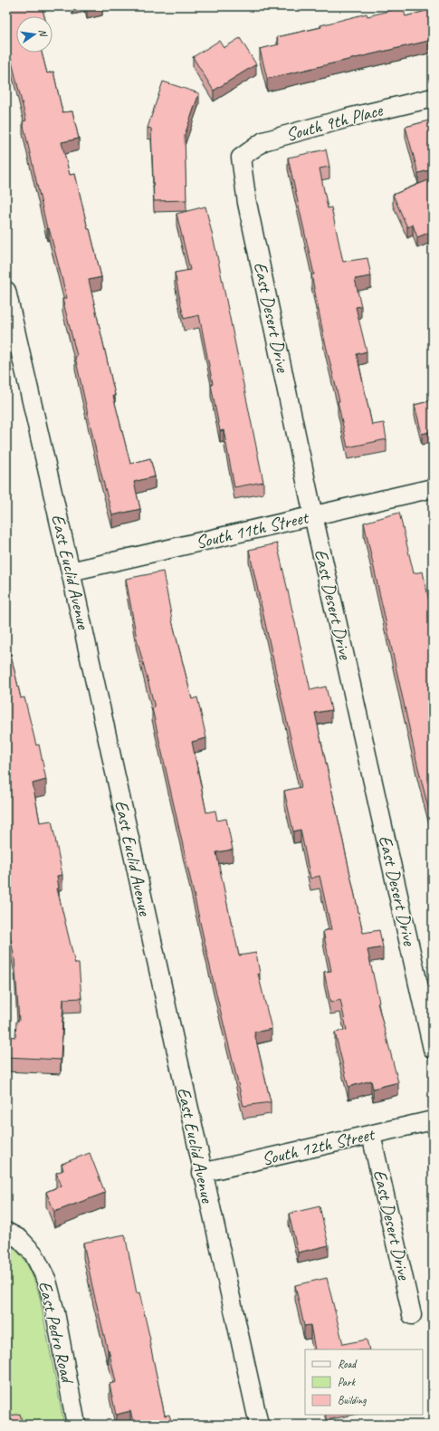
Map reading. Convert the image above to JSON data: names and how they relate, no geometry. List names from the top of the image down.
{
  "streets": {
    "street": [
      "South 9th Place",
      "East Desert Drive",
      "South 11th Street",
      "East Euclid Avenue",
      "South 12th Street",
      "East Pedro Road"
    ]
  },
  "crossings": [
    ["South 9th Place", "East Desert Drive"],
    ["East Desert Drive", "South 11th Street"],
    ["East Desert Drive", "South 12th Street"],
    ["South 11th Street", "East Euclid Avenue"],
    ["East Euclid Avenue", "South 12th Street"]
  ],
  "legend": ["Road", "Park", "Building"],
  "north": "right"
}
